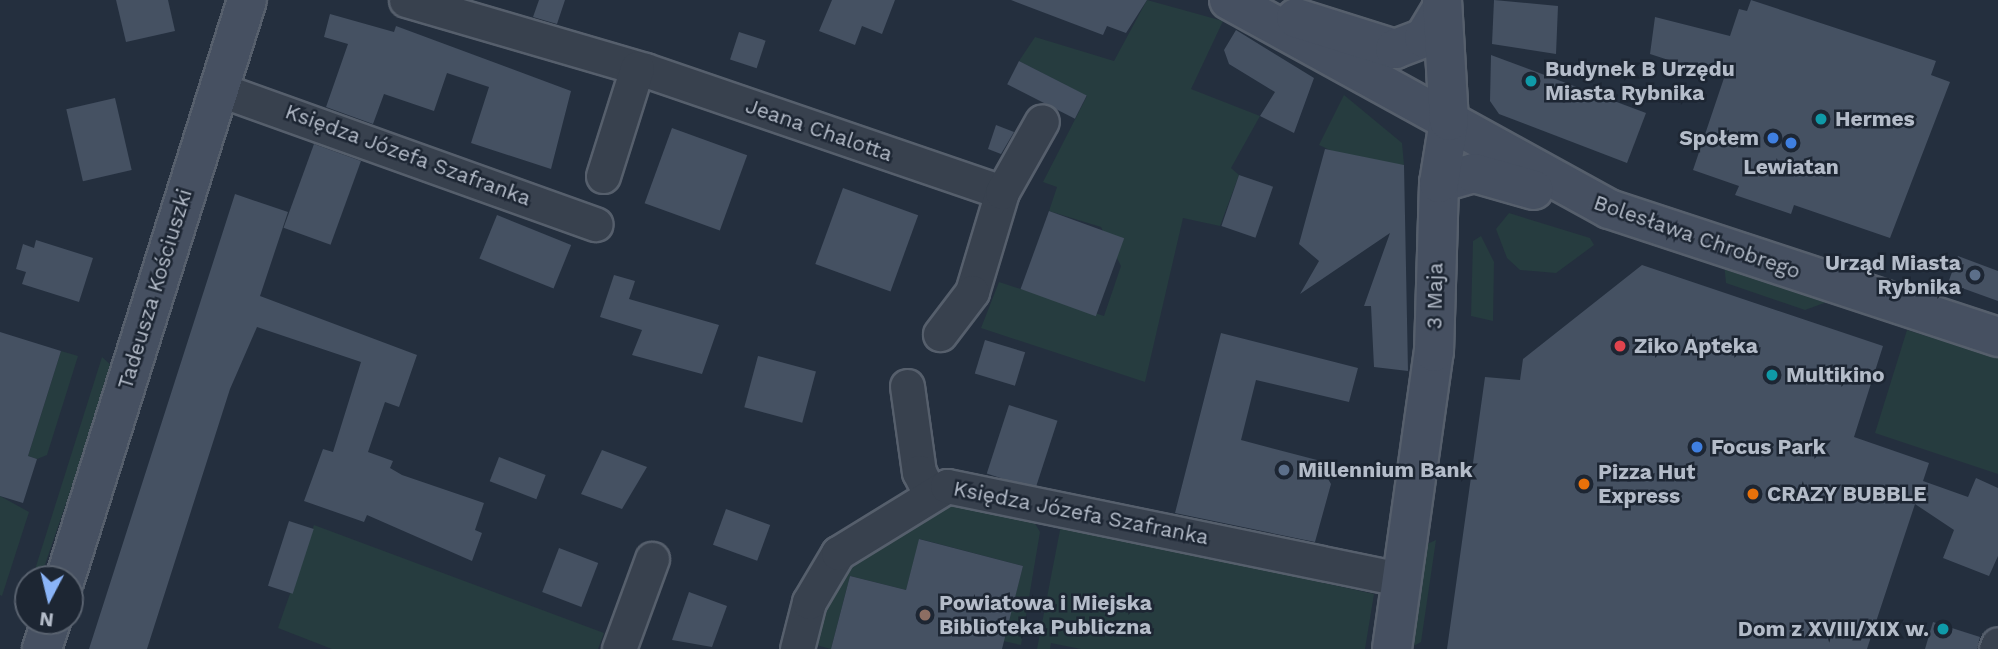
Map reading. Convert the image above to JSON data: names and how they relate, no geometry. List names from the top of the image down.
{
  "streets": {
    "street": [
      "Jeana Chalotta",
      "Księdza Józefa Szafranka",
      "Bolesława Chrobrego",
      "Tadeusza Kościuszki",
      "3 Maja"
    ]
  },
  "crossings": [
    ["Księdza Józefa Szafranka", "Tadeusza Kościuszki"],
    ["Księdza Józefa Szafranka", "3 Maja"],
    ["Bolesława Chrobrego", "3 Maja"]
  ],
  "places": [
    "Budynek B Urzędu Miasta Rybnika",
    "Hermes",
    "Społem",
    "Lewiatan",
    "Urząd Miasta Rybnika",
    "Ziko Apteka",
    "Multikino",
    "Focus Park",
    "Millennium Bank",
    "Pizza Hut Express",
    "CRAZY BUBBLE",
    "Powiatowa i Miejska Biblioteka Publiczna",
    "Dom z XVIII/XIX w."
  ],
  "north": "bottom"
}
